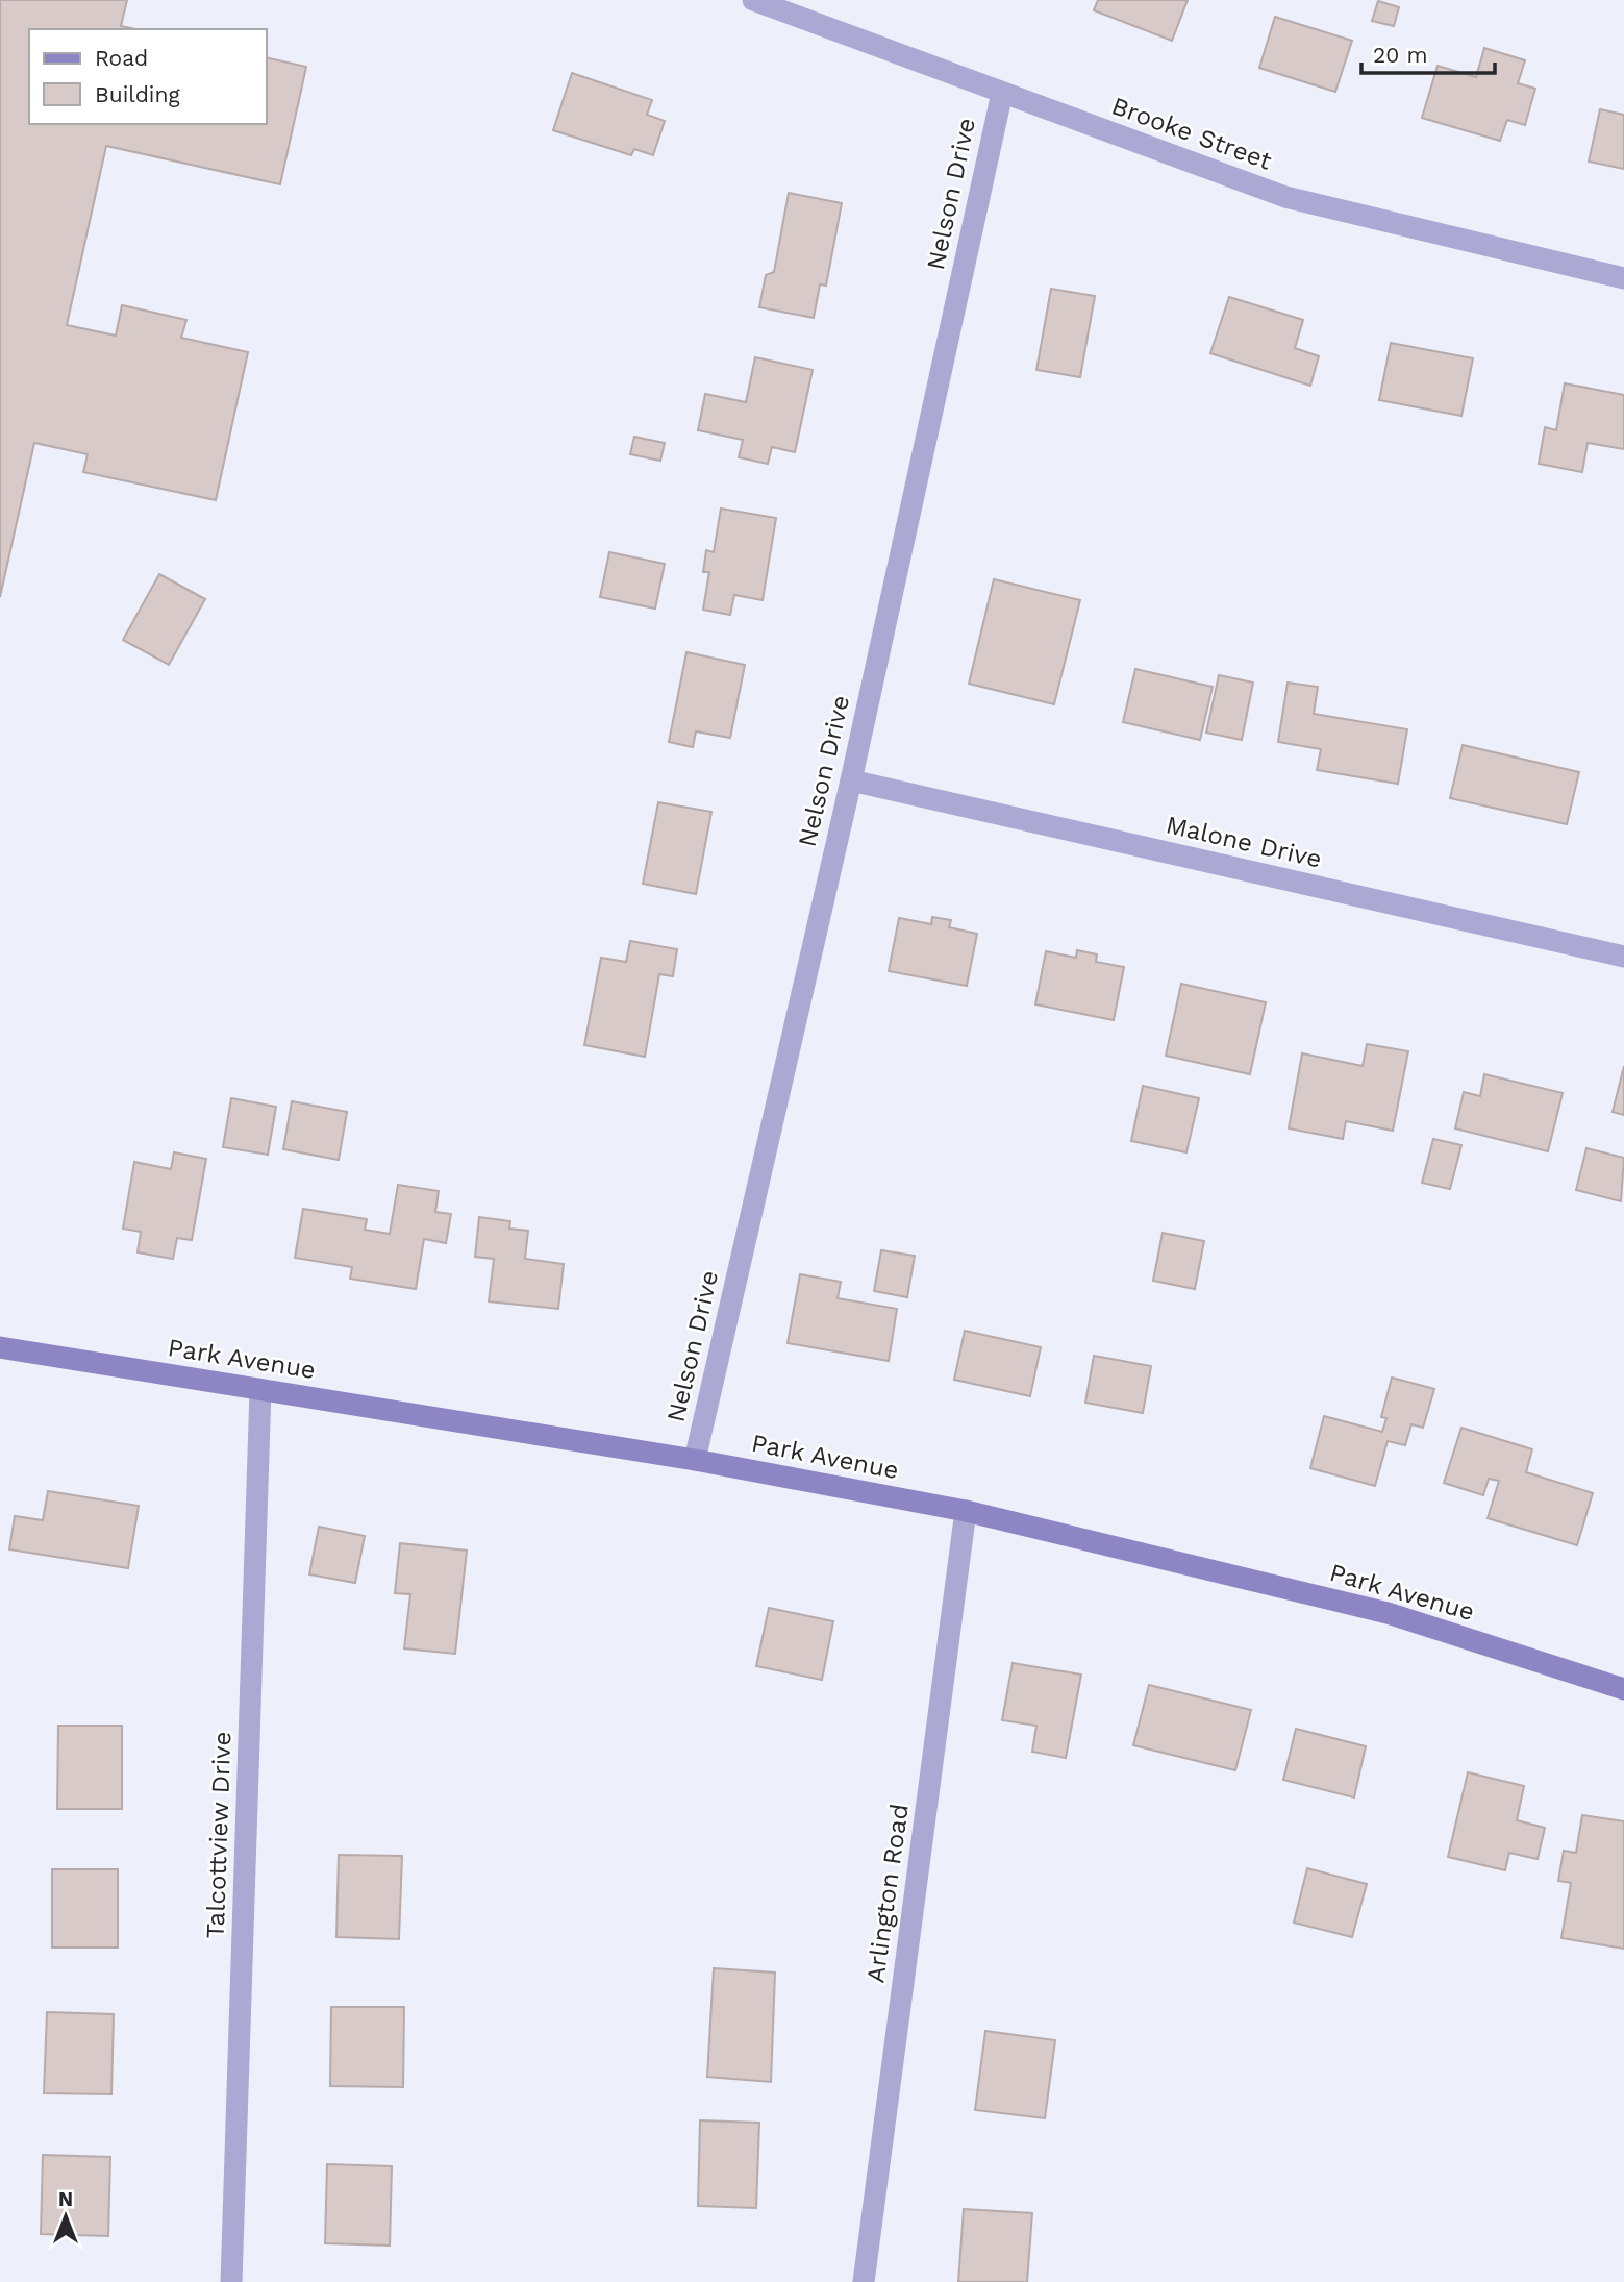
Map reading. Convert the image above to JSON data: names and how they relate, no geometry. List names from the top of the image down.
{
  "streets": {
    "street": [
      "Brooke Street",
      "Nelson Drive",
      "Malone Drive",
      "Park Avenue",
      "Talcottview Drive",
      "Arlington Road"
    ]
  },
  "crossings": [
    ["Brooke Street", "Nelson Drive"],
    ["Nelson Drive", "Malone Drive"],
    ["Nelson Drive", "Park Avenue"],
    ["Park Avenue", "Talcottview Drive"],
    ["Park Avenue", "Arlington Road"]
  ],
  "legend": ["Road", "Building"],
  "scale_bar": "20 m",
  "north": "top"
}
